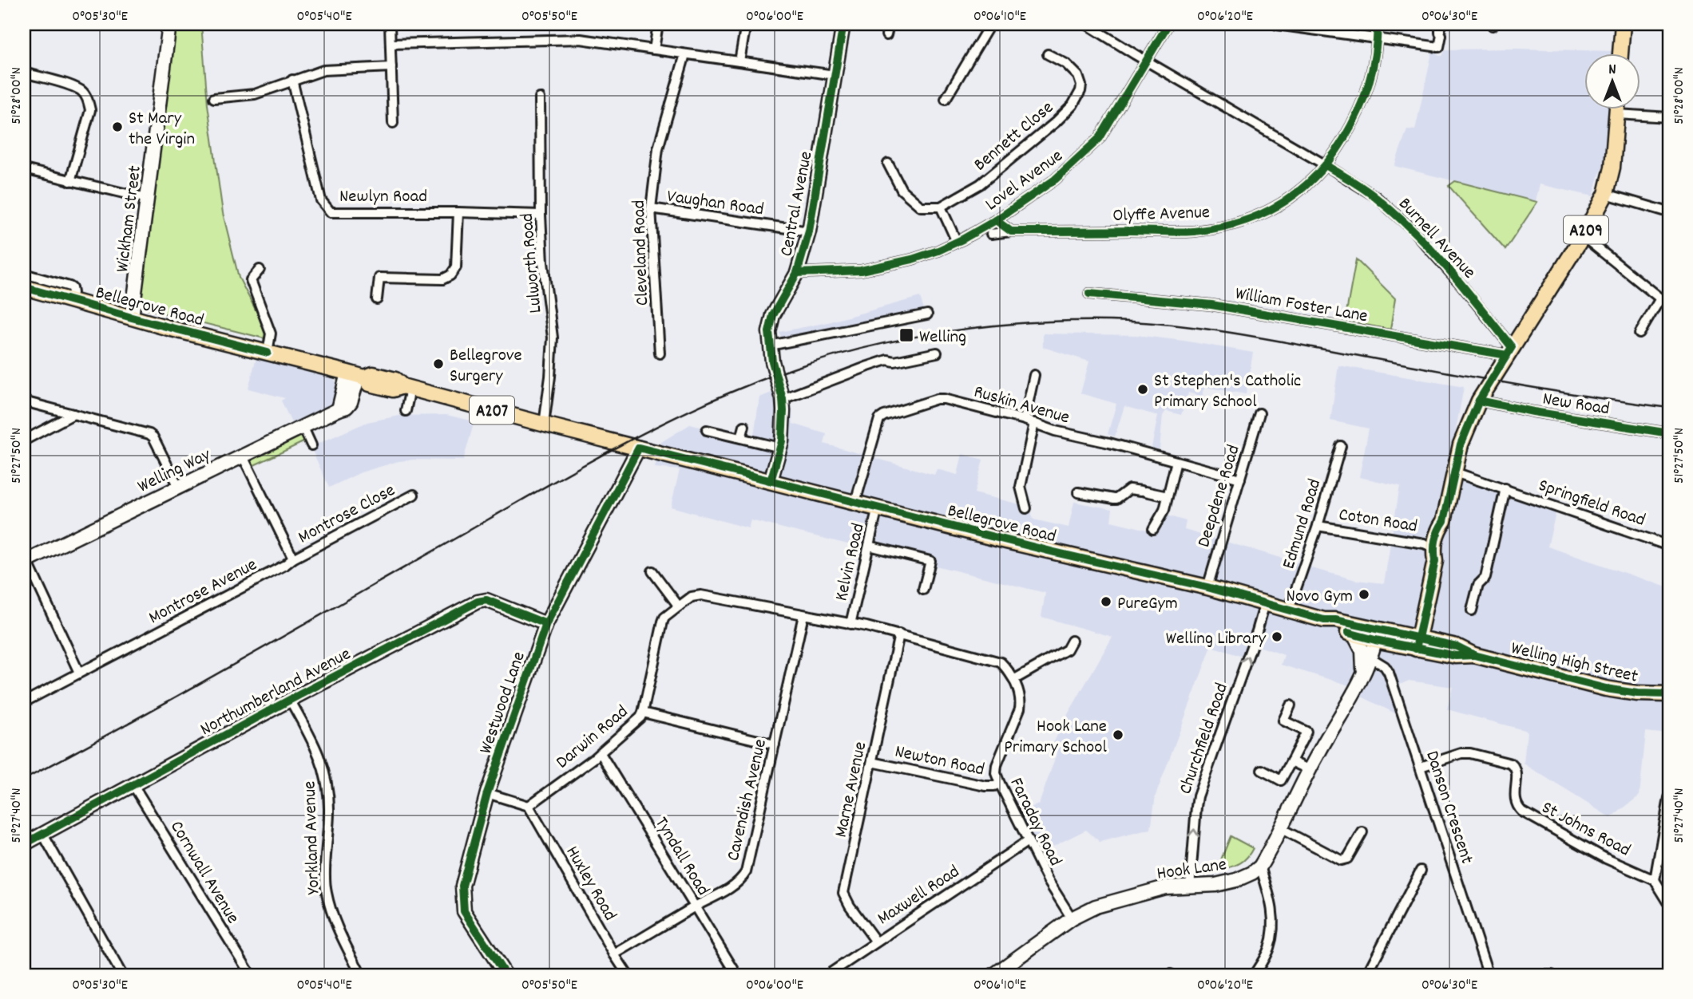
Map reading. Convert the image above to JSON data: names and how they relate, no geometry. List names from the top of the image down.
{
  "streets": {
    "main road": [
      "A209",
      "Bellegrove Road",
      "A207",
      "Welling High Street"
    ],
    "street": [
      "Bennett Close",
      "Lovel Avenue",
      "Newlyn Road",
      "Vaughan Road",
      "Central Avenue",
      "Olyffe Avenue",
      "Wickham Street",
      "Burnell Avenue",
      "Cleveland Road",
      "Lulworth Road",
      "William Foster Lane",
      "New Road",
      "Ruskin Avenue",
      "Welling Way",
      "Deepdene Road",
      "Springfield Road",
      "Montrose Close",
      "Coton Road",
      "Edmund Road",
      "Kelvin Road",
      "Montrose Avenue",
      "Northumberland Avenue",
      "Westwood Lane",
      "Darwin Road",
      "Churchfield Road",
      "Newton Road",
      "Marne Avenue",
      "Cavendish Avenue",
      "Danson Crescent",
      "Faraday Road",
      "St Johns Road",
      "Yorkland Avenue",
      "Tyndall Road",
      "Hook Lane",
      "Cornwall Avenue",
      "Huxley Road",
      "Maxwell Road"
    ]
  },
  "crossings": [
    ["Lovel Avenue", "Central Avenue"],
    ["Lovel Avenue", "Olyffe Avenue"],
    ["Lovel Avenue", "Burnell Avenue"],
    ["Newlyn Road", "Lulworth Road"],
    ["Vaughan Road", "Central Avenue"],
    ["Vaughan Road", "Cleveland Road"],
    ["Central Avenue", "Bellegrove Road"],
    ["Olyffe Avenue", "Burnell Avenue"],
    ["Wickham Street", "Bellegrove Road"],
    ["A209", "Burnell Avenue"],
    ["A209", "William Foster Lane"],
    ["A209", "New Road"],
    ["A209", "Springfield Road"],
    ["A209", "Coton Road"],
    ["A209", "Welling High Street"],
    ["Burnell Avenue", "William Foster Lane"],
    ["Lulworth Road", "Bellegrove Road"],
    ["Bellegrove Road", "Ruskin Avenue"],
    ["Bellegrove Road", "Welling Way"],
    ["Bellegrove Road", "Deepdene Road"],
    ["Bellegrove Road", "Edmund Road"],
    ["Bellegrove Road", "Kelvin Road"],
    ["Bellegrove Road", "Welling High Street"],
    ["Bellegrove Road", "Westwood Lane"],
    ["Bellegrove Road", "Churchfield Road"],
    ["Ruskin Avenue", "Deepdene Road"],
    ["Montrose Close", "Montrose Avenue"],
    ["Coton Road", "Edmund Road"],
    ["Kelvin Road", "Darwin Road"],
    ["Kelvin Road", "Faraday Road"],
    ["Northumberland Avenue", "Westwood Lane"],
    ["Northumberland Avenue", "Yorkland Avenue"],
    ["Northumberland Avenue", "Cornwall Avenue"],
    ["Darwin Road", "Cavendish Avenue"],
    ["Darwin Road", "Faraday Road"],
    ["Darwin Road", "Tyndall Road"],
    ["Darwin Road", "Huxley Road"],
    ["Churchfield Road", "Hook Lane"],
    ["Newton Road", "Marne Avenue"],
    ["Newton Road", "Faraday Road"],
    ["Marne Avenue", "Faraday Road"],
    ["Marne Avenue", "Maxwell Road"],
    ["Cavendish Avenue", "Tyndall Road"],
    ["Cavendish Avenue", "Huxley Road"],
    ["Danson Crescent", "St Johns Road"],
    ["Faraday Road", "Hook Lane"],
    ["Faraday Road", "Maxwell Road"]
  ],
  "one_way": ["Churchfield Road"],
  "places": {
    "other": [
      "St Mary the Virgin",
      "Bellegrove Surgery",
      "St Stephen's Catholic Primary School",
      "Novo Gym",
      "PureGym",
      "Welling Library",
      "Hook Lane Primary School"
    ],
    "transit": ["Welling"]
  },
  "north": "top",
  "coordinates": [
    "0°05'30\"E",
    "0°05'40\"E",
    "0°05'50\"E",
    "0°06'00\"E",
    "0°06'10\"E",
    "0°06'20\"E",
    "0°06'30\"E",
    "51°28'00\"N",
    "51°27'50\"N",
    "51°27'40\"N"
  ]
}
